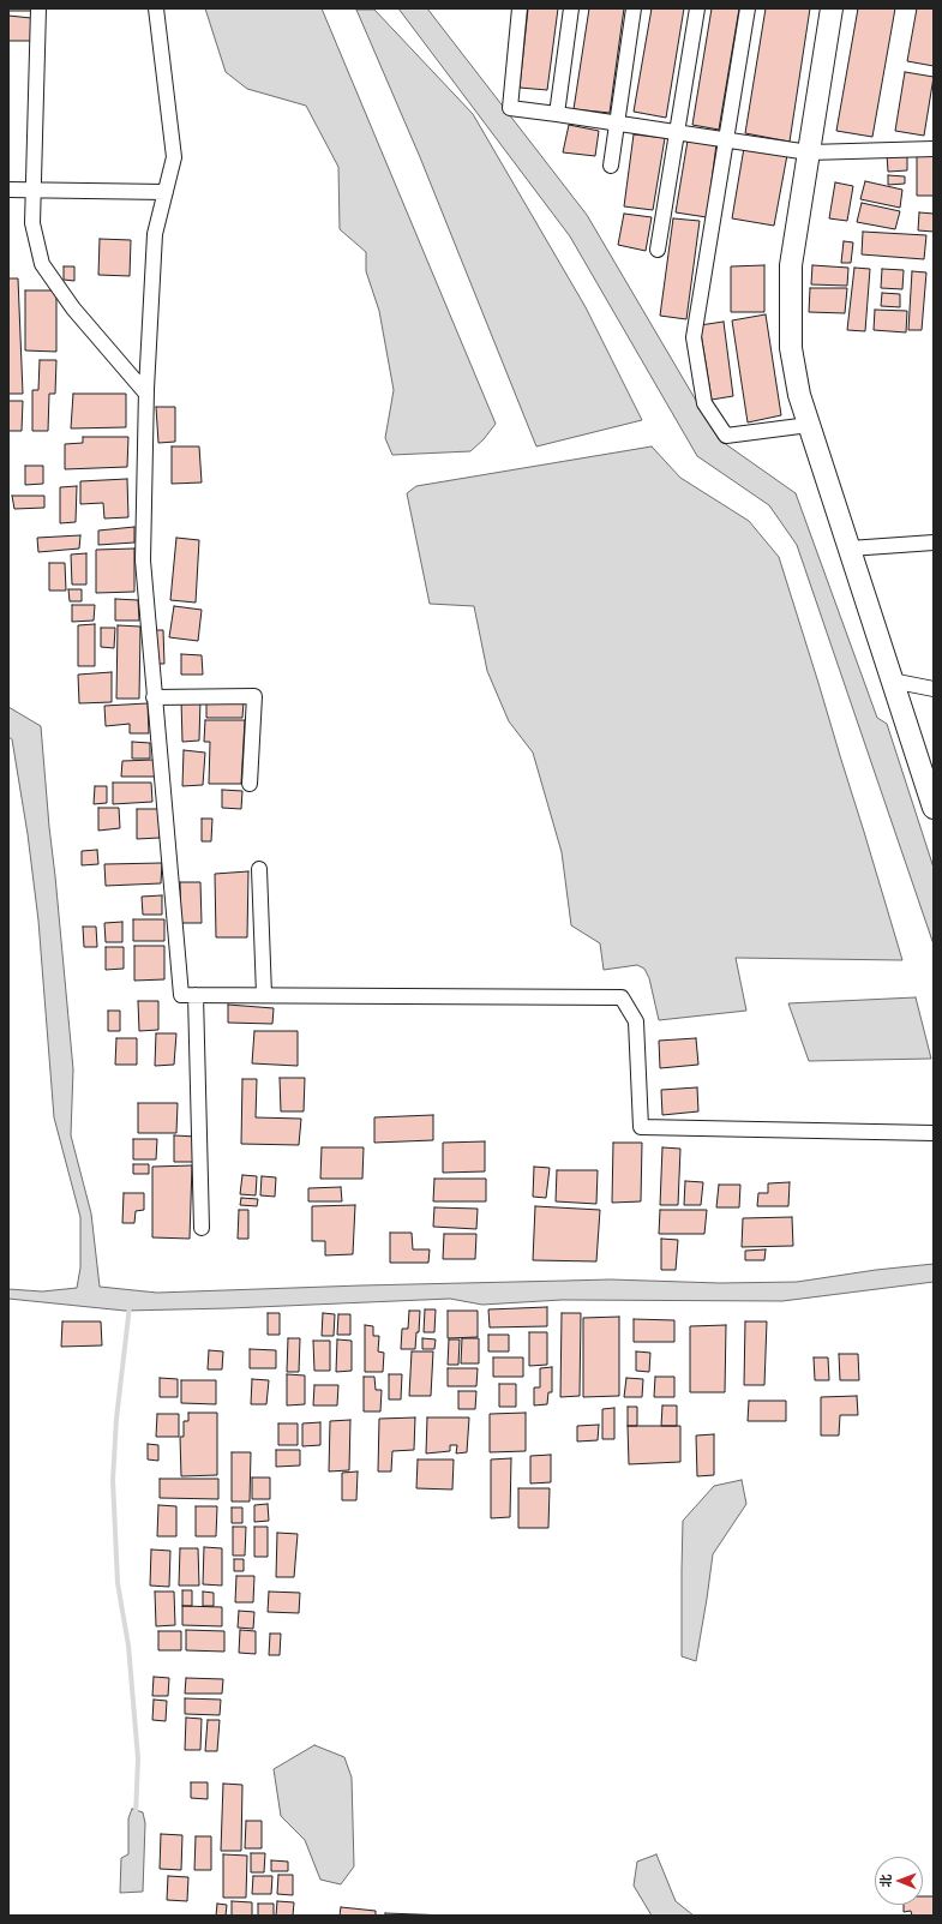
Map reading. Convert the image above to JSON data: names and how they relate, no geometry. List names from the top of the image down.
{
  "north": "left"
}
